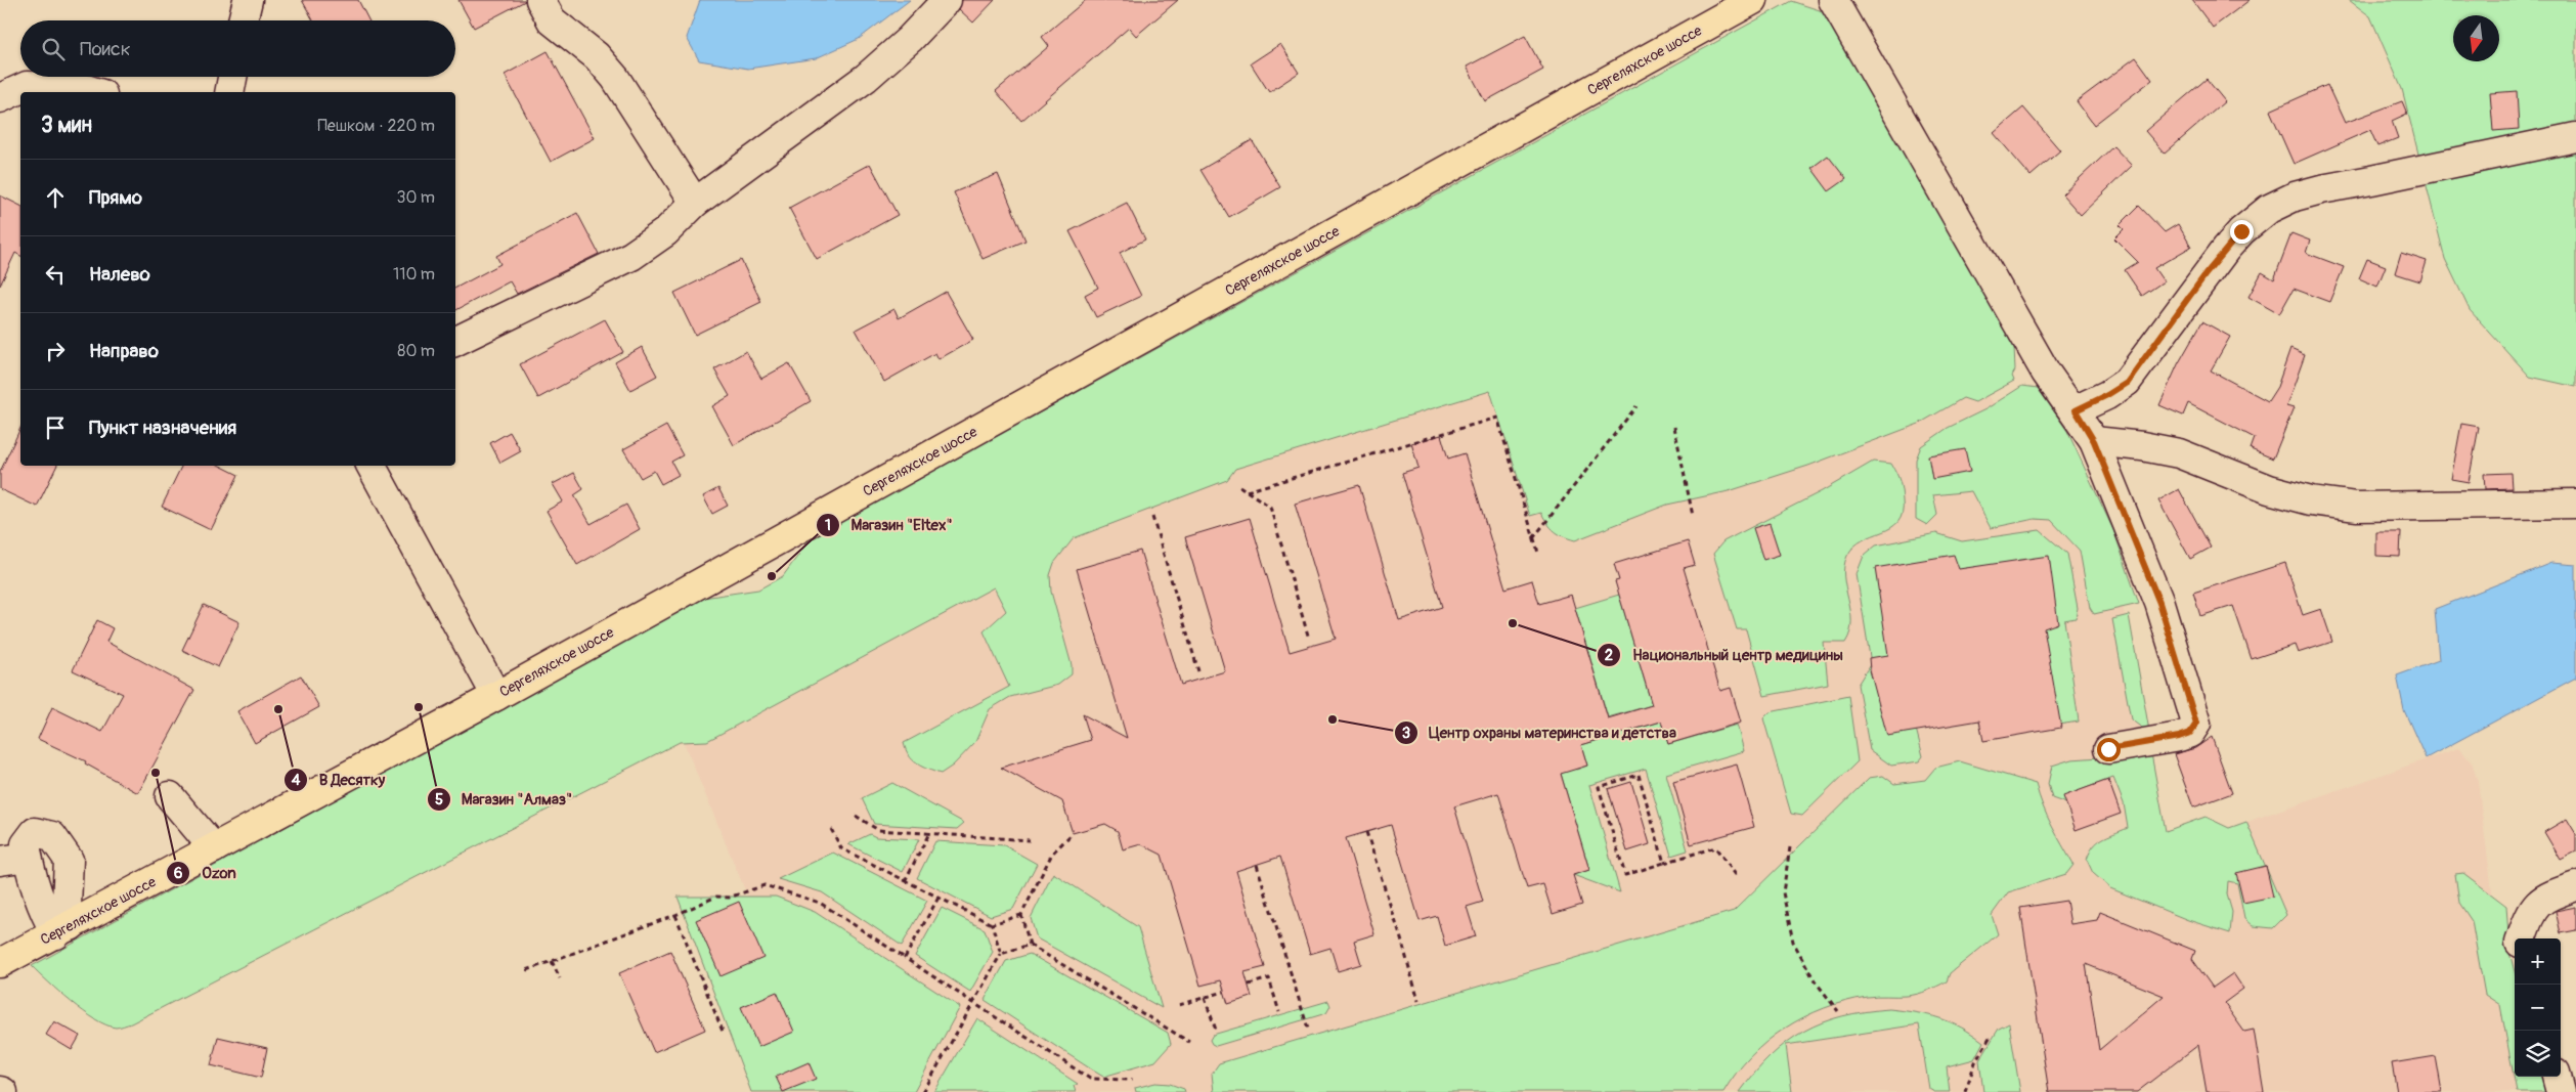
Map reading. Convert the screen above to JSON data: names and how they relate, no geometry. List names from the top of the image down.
{
  "streets": {
    "main road": ["Сергеляхское шоссе"]
  },
  "places": [
    "Магазин \"Eltex\"",
    "Национальный центр медицины",
    "Магазин \"Алмаз\"",
    "В Десятку",
    "Центр охраны материнства и детства",
    "Ozon"
  ],
  "north": "bottom",
  "page": {
    "search": "Поиск",
    "heading": ["3 мин", "Пешком · 220 m"],
    "list": [
      ["Прямо", "30 m"],
      ["Налево", "110 m"],
      ["Направо", "80 m"],
      "Пункт назначения"
    ],
    "map_buttons": ["+", "−"]
  }
}
